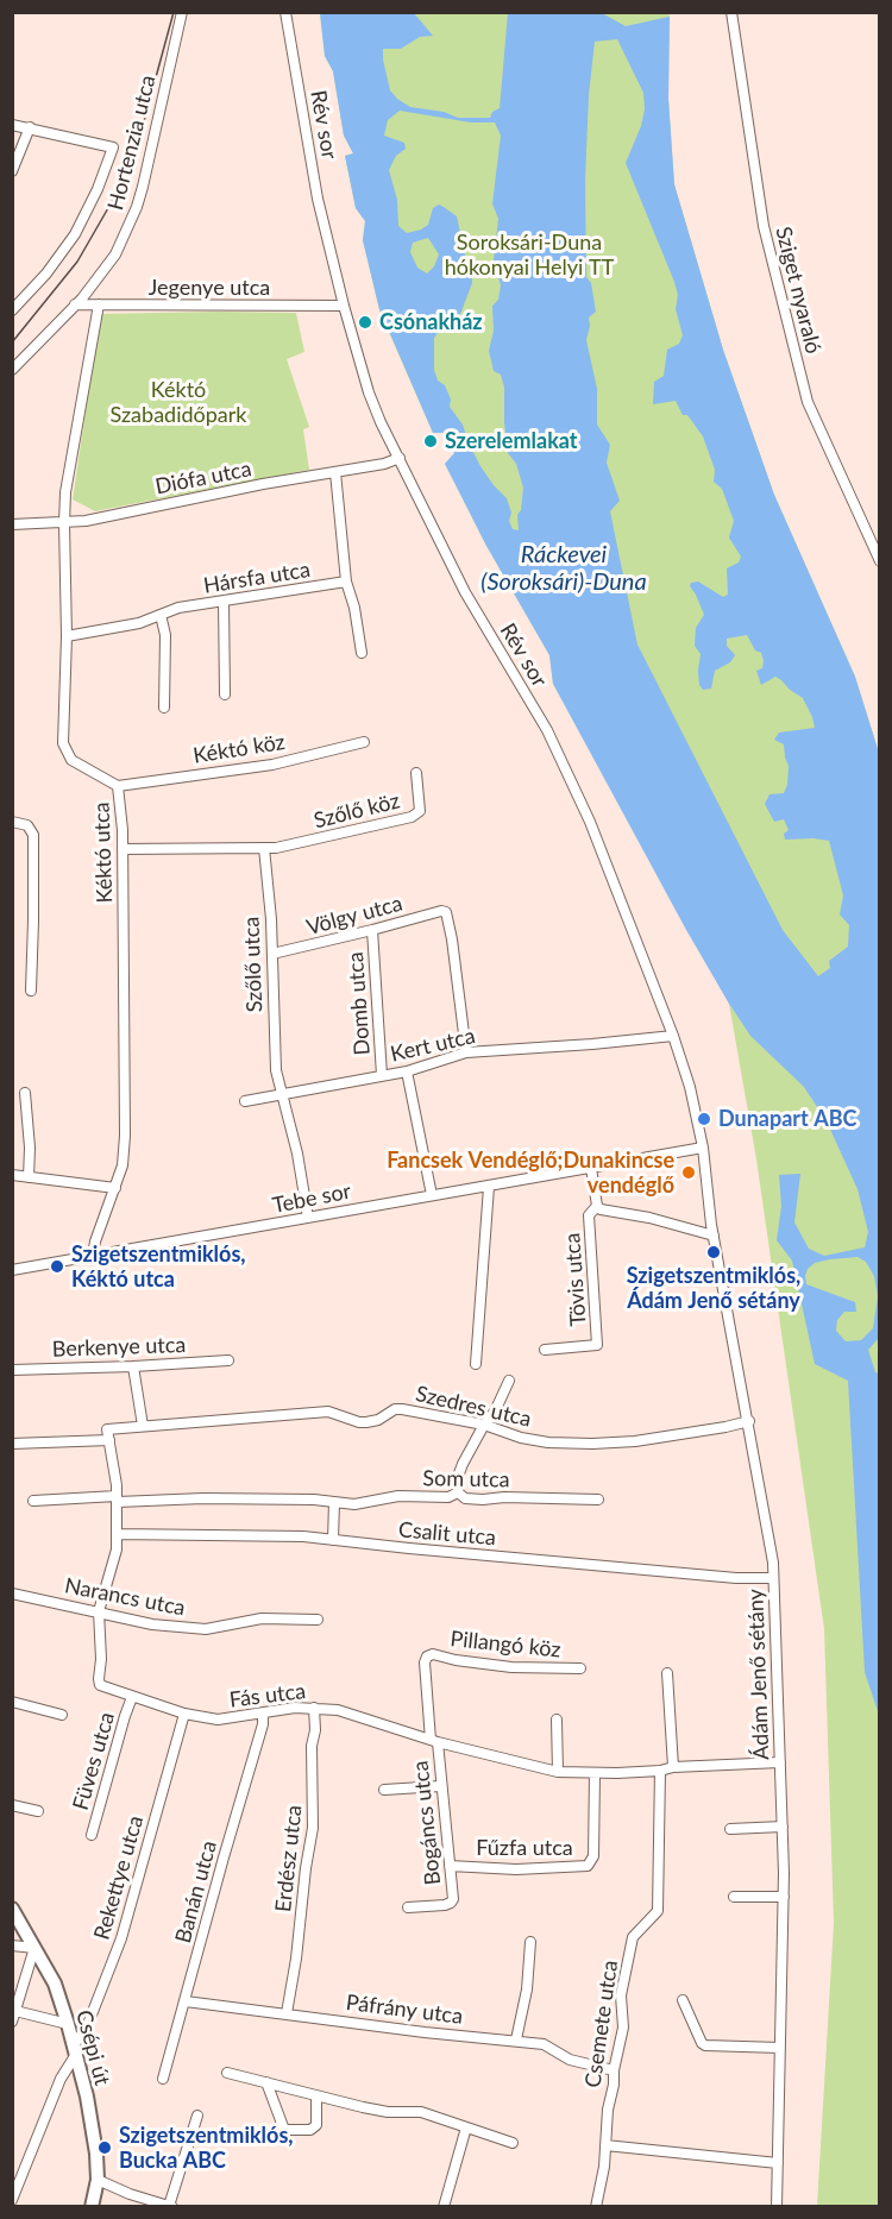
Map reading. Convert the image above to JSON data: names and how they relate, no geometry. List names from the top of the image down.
{
  "streets": {
    "street": [
      "Rév sor",
      "Hortenzia utca",
      "Jegenye utca",
      "Sziget nyaraló",
      "Diófa utca",
      "Hársfa utca",
      "Kéktó köz",
      "Szőlő köz",
      "Kéktó utca",
      "Völgy utca",
      "Szőlő utca",
      "Domb utca",
      "Kert utca",
      "Tebe sor",
      "Tövis utca",
      "Berkenye utca",
      "Szedres utca",
      "Som utca",
      "Csalit utca",
      "Narancs utca",
      "Pillangó köz",
      "Ádám Jenő sétány",
      "Fás utca",
      "Füves utca",
      "Bogáncs utca",
      "Fűzfa utca",
      "Erdész utca",
      "Rekettye utca",
      "Banán utca",
      "Páfrány utca",
      "Csemete utca",
      "Csépi út"
    ]
  },
  "crossings": [
    ["Rév sor", "Jegenye utca"],
    ["Rév sor", "Diófa utca"],
    ["Rév sor", "Kert utca"],
    ["Rév sor", "Tebe sor"],
    ["Rév sor", "Ádám Jenő sétány"],
    ["Hortenzia utca", "Jegenye utca"],
    ["Jegenye utca", "Kéktó utca"],
    ["Diófa utca", "Kéktó utca"],
    ["Hársfa utca", "Kéktó utca"],
    ["Kéktó köz", "Kéktó utca"],
    ["Szőlő köz", "Szőlő utca"],
    ["Kéktó utca", "Tebe sor"],
    ["Völgy utca", "Szőlő utca"],
    ["Völgy utca", "Domb utca"],
    ["Völgy utca", "Kert utca"],
    ["Szőlő utca", "Kert utca"],
    ["Szőlő utca", "Tebe sor"],
    ["Domb utca", "Kert utca"],
    ["Tebe sor", "Tövis utca"],
    ["Tebe sor", "Ádám Jenő sétány"],
    ["Tövis utca", "Ádám Jenő sétány"],
    ["Szedres utca", "Ádám Jenő sétány"],
    ["Szedres utca", "Fás utca"],
    ["Som utca", "Fás utca"],
    ["Csalit utca", "Ádám Jenő sétány"],
    ["Csalit utca", "Fás utca"],
    ["Narancs utca", "Fás utca"],
    ["Pillangó köz", "Fás utca"],
    ["Pillangó köz", "Bogáncs utca"],
    ["Ádám Jenő sétány", "Fás utca"],
    ["Fás utca", "Füves utca"],
    ["Fás utca", "Bogáncs utca"],
    ["Fás utca", "Fűzfa utca"],
    ["Fás utca", "Erdész utca"],
    ["Fás utca", "Rekettye utca"],
    ["Fás utca", "Banán utca"],
    ["Fás utca", "Csemete utca"],
    ["Bogáncs utca", "Fűzfa utca"],
    ["Erdész utca", "Páfrány utca"],
    ["Rekettye utca", "Csépi út"],
    ["Banán utca", "Páfrány utca"],
    ["Páfrány utca", "Csemete utca"]
  ],
  "water": ["Ráckevei (Soroksári)-Duna"],
  "parks": ["Soroksári-Duna hókonyai Helyi TT", "Kéktó Szabadidőpark"],
  "places": [
    "Csónakház",
    "Szerelemlakat",
    "Dunapart ABC",
    "Fancsek Vendéglő;Dunakincse vendéglő",
    "Szigetszentmiklós, Ádám Jenő sétány",
    "Szigetszentmiklós, Kéktó utca",
    "Szigetszentmiklós, Bucka ABC"
  ]
}
